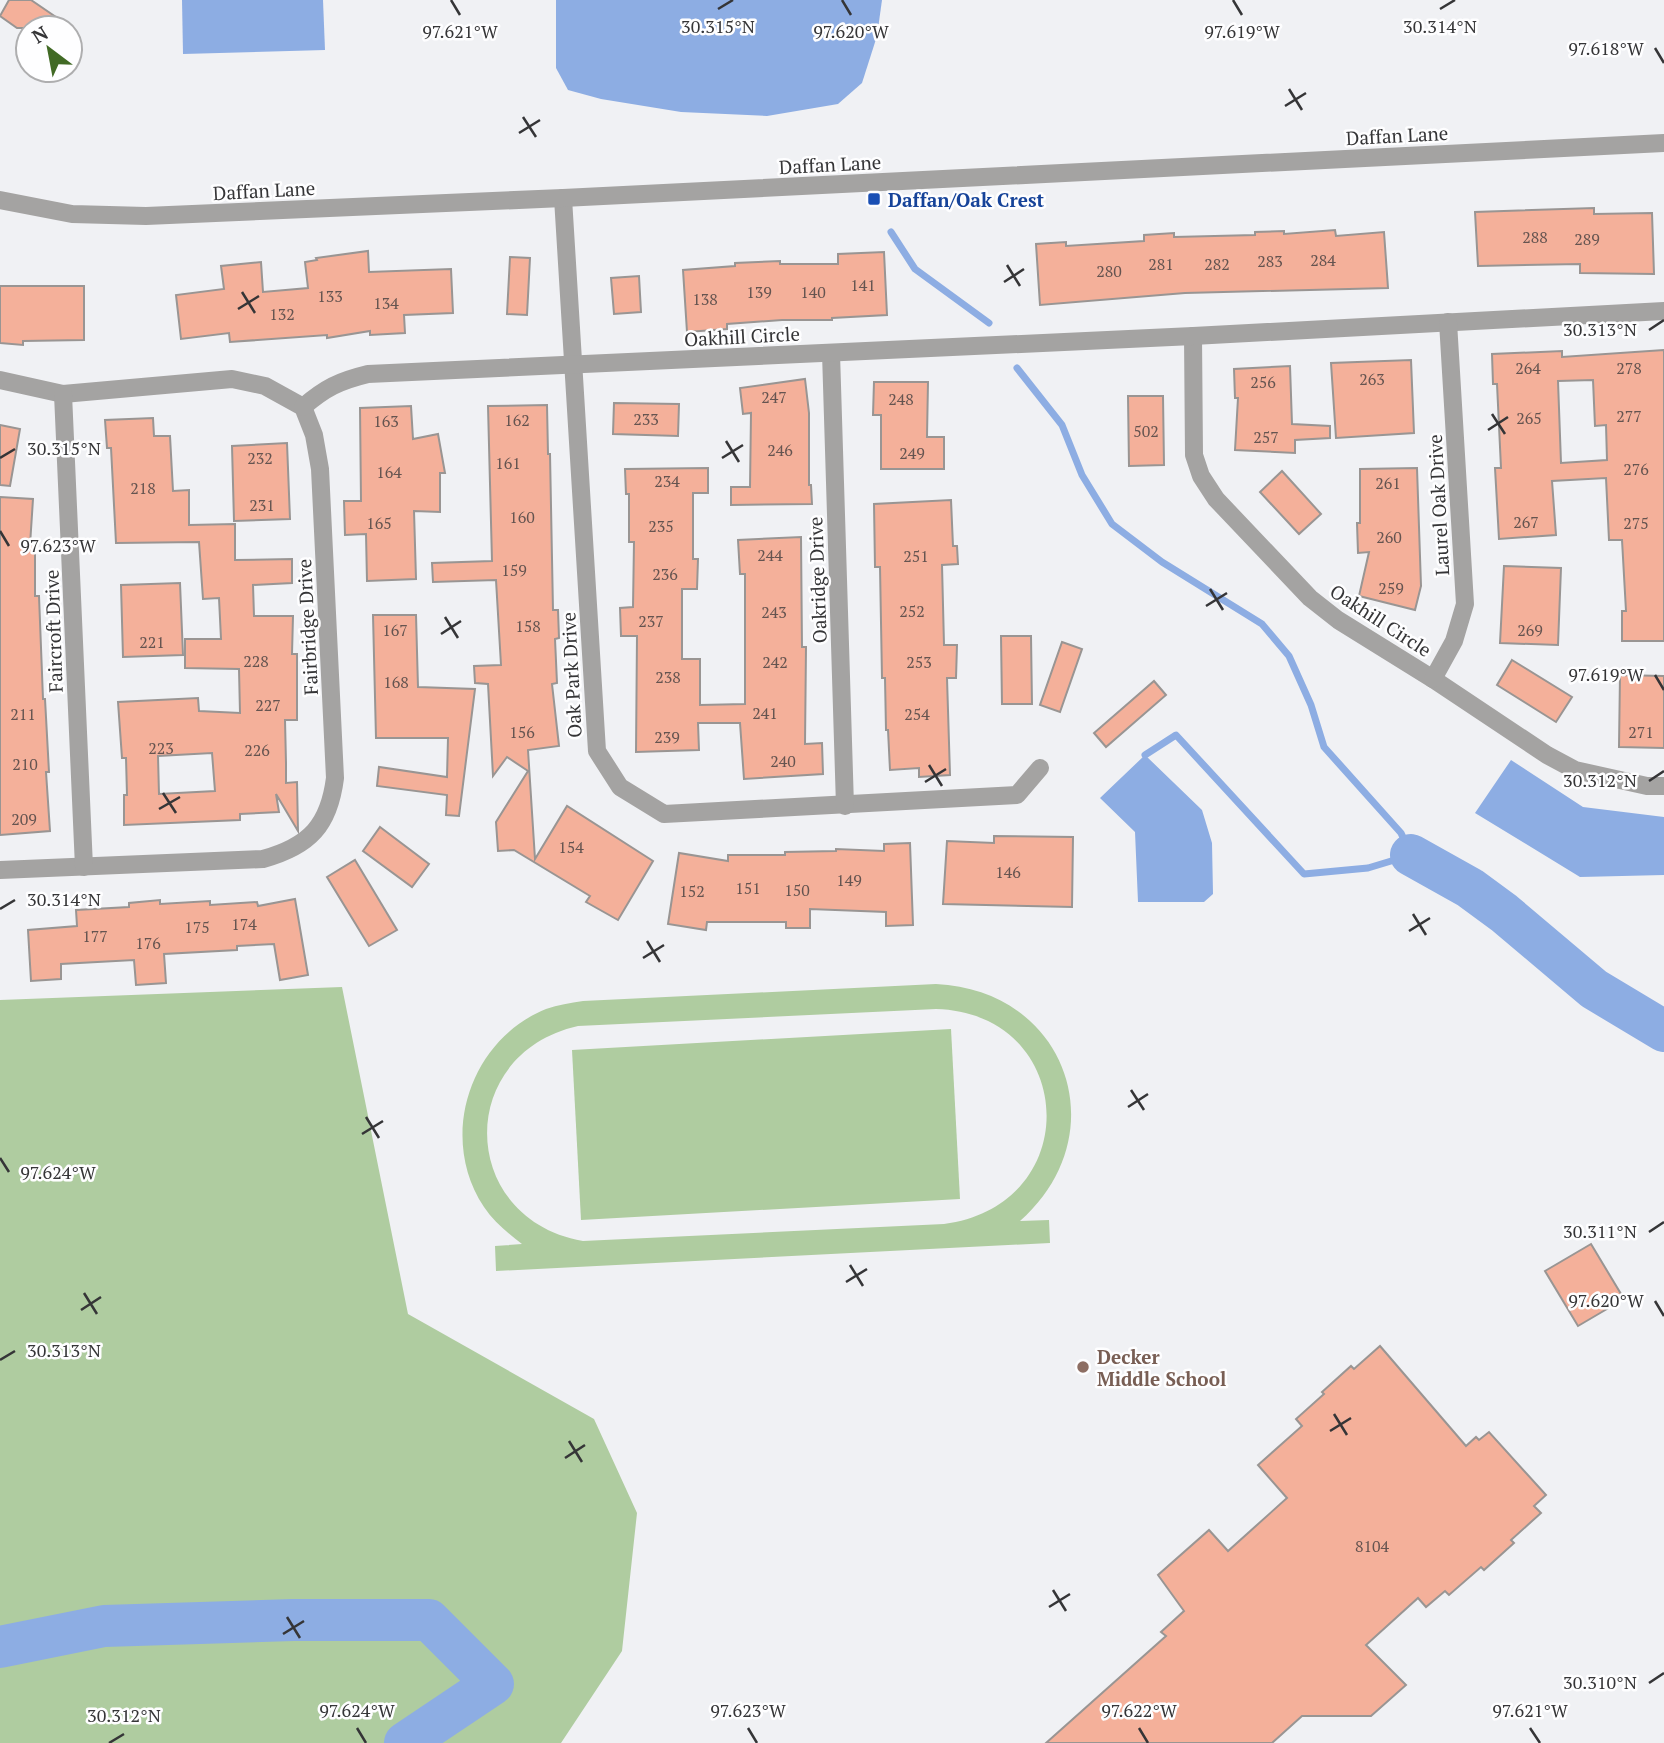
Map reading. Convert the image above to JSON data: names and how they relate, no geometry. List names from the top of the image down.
{
  "streets": {
    "street": [
      "Daffan Lane",
      "Oakhill Circle",
      "Laurel Oak Drive",
      "Oakridge Drive",
      "Fairbridge Drive",
      "Faircroft Drive",
      "Oak Park Drive"
    ]
  },
  "crossings": [
    ["Daffan Lane", "Oak Park Drive"],
    ["Oakhill Circle", "Laurel Oak Drive"],
    ["Oakhill Circle", "Oakridge Drive"],
    ["Oakhill Circle", "Fairbridge Drive"],
    ["Oakhill Circle", "Oak Park Drive"],
    ["Oakridge Drive", "Oak Park Drive"],
    ["Fairbridge Drive", "Faircroft Drive"]
  ],
  "places": {
    "transit": ["Daffan/Oak Crest"],
    "other": ["Decker Middle School"]
  },
  "house_numbers": [
    "288",
    "289",
    "284",
    "283",
    "281",
    "282",
    "280",
    "141",
    "139",
    "140",
    "133",
    "138",
    "134",
    "132",
    "264",
    "278",
    "263",
    "256",
    "247",
    "248",
    "277",
    "265",
    "233",
    "162",
    "163",
    "502",
    "257",
    "246",
    "249",
    "232",
    "161",
    "276",
    "164",
    "234",
    "261",
    "218",
    "231",
    "160",
    "267",
    "165",
    "275",
    "235",
    "260",
    "244",
    "251",
    "159",
    "236",
    "259",
    "252",
    "243",
    "237",
    "158",
    "167",
    "269",
    "221",
    "228",
    "242",
    "253",
    "238",
    "168",
    "227",
    "241",
    "211",
    "254",
    "156",
    "271",
    "239",
    "223",
    "226",
    "240",
    "210",
    "209",
    "154",
    "146",
    "149",
    "151",
    "150",
    "152",
    "174",
    "175",
    "177",
    "176",
    "8104"
  ],
  "north": "top left",
  "coordinates": [
    "30.315°N",
    "30.314°N",
    "97.621°W",
    "97.620°W",
    "97.619°W",
    "97.618°W",
    "30.313°N",
    "97.623°W",
    "30.312°N",
    "97.624°W",
    "30.311°N",
    "30.310°N",
    "97.622°W"
  ]
}
